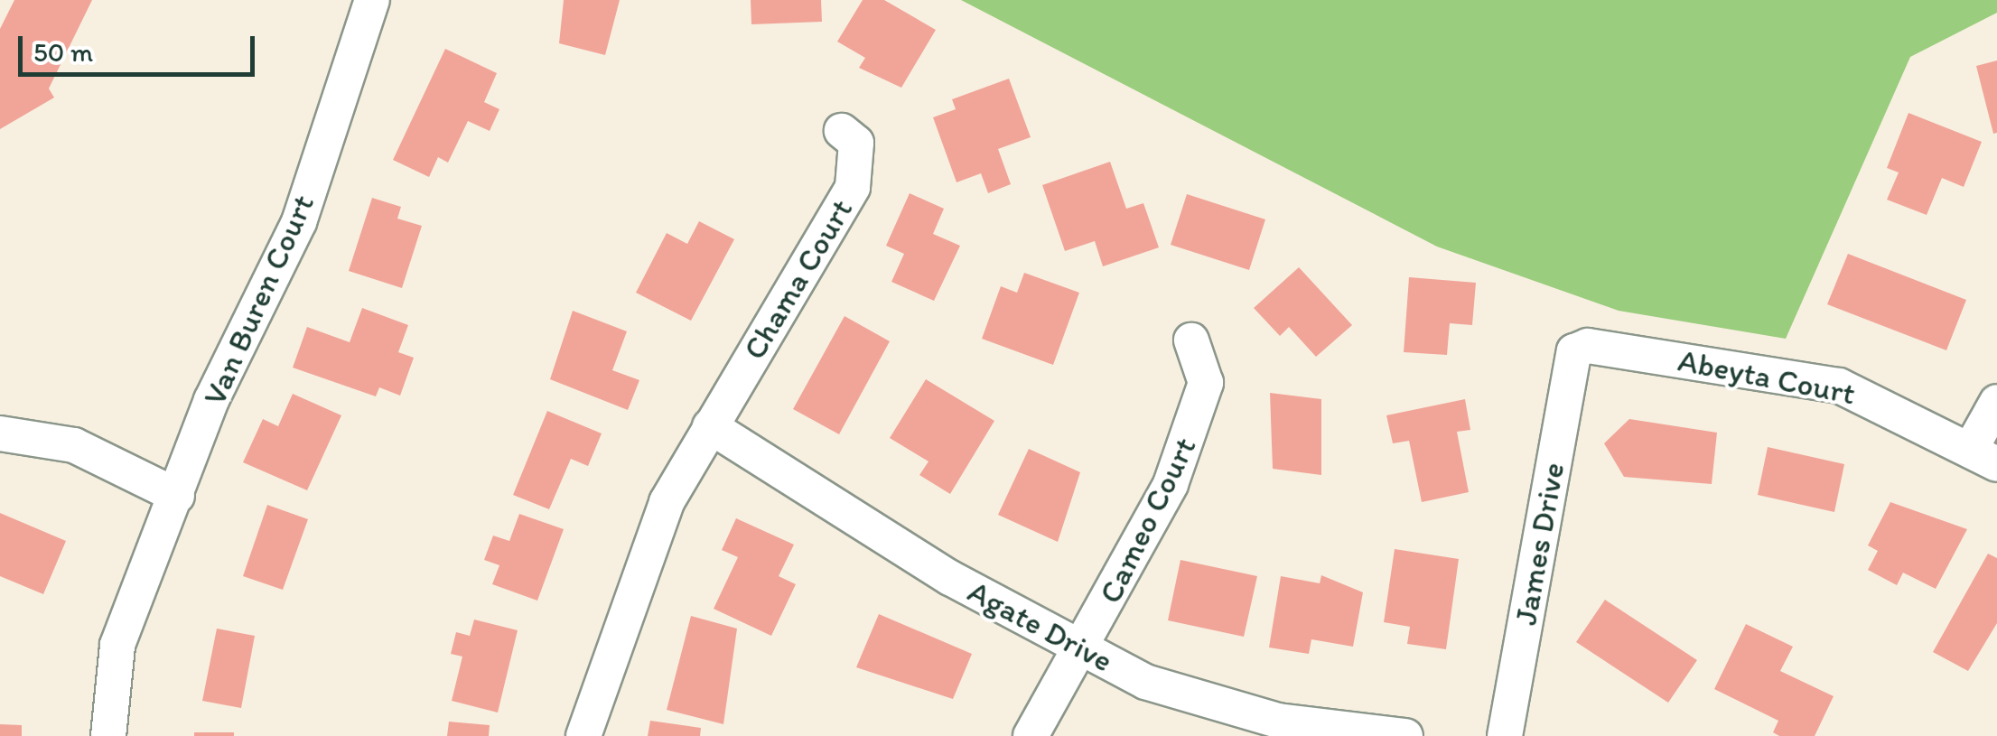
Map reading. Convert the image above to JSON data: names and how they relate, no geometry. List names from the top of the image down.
{
  "streets": {
    "street": [
      "Chama Court",
      "Van Buren Court",
      "Abeyta Court",
      "Cameo Court",
      "James Drive",
      "Agate Drive"
    ]
  },
  "crossings": [
    ["Chama Court", "Agate Drive"],
    ["Abeyta Court", "James Drive"],
    ["Cameo Court", "Agate Drive"]
  ],
  "scale_bar": "50 m"
}
